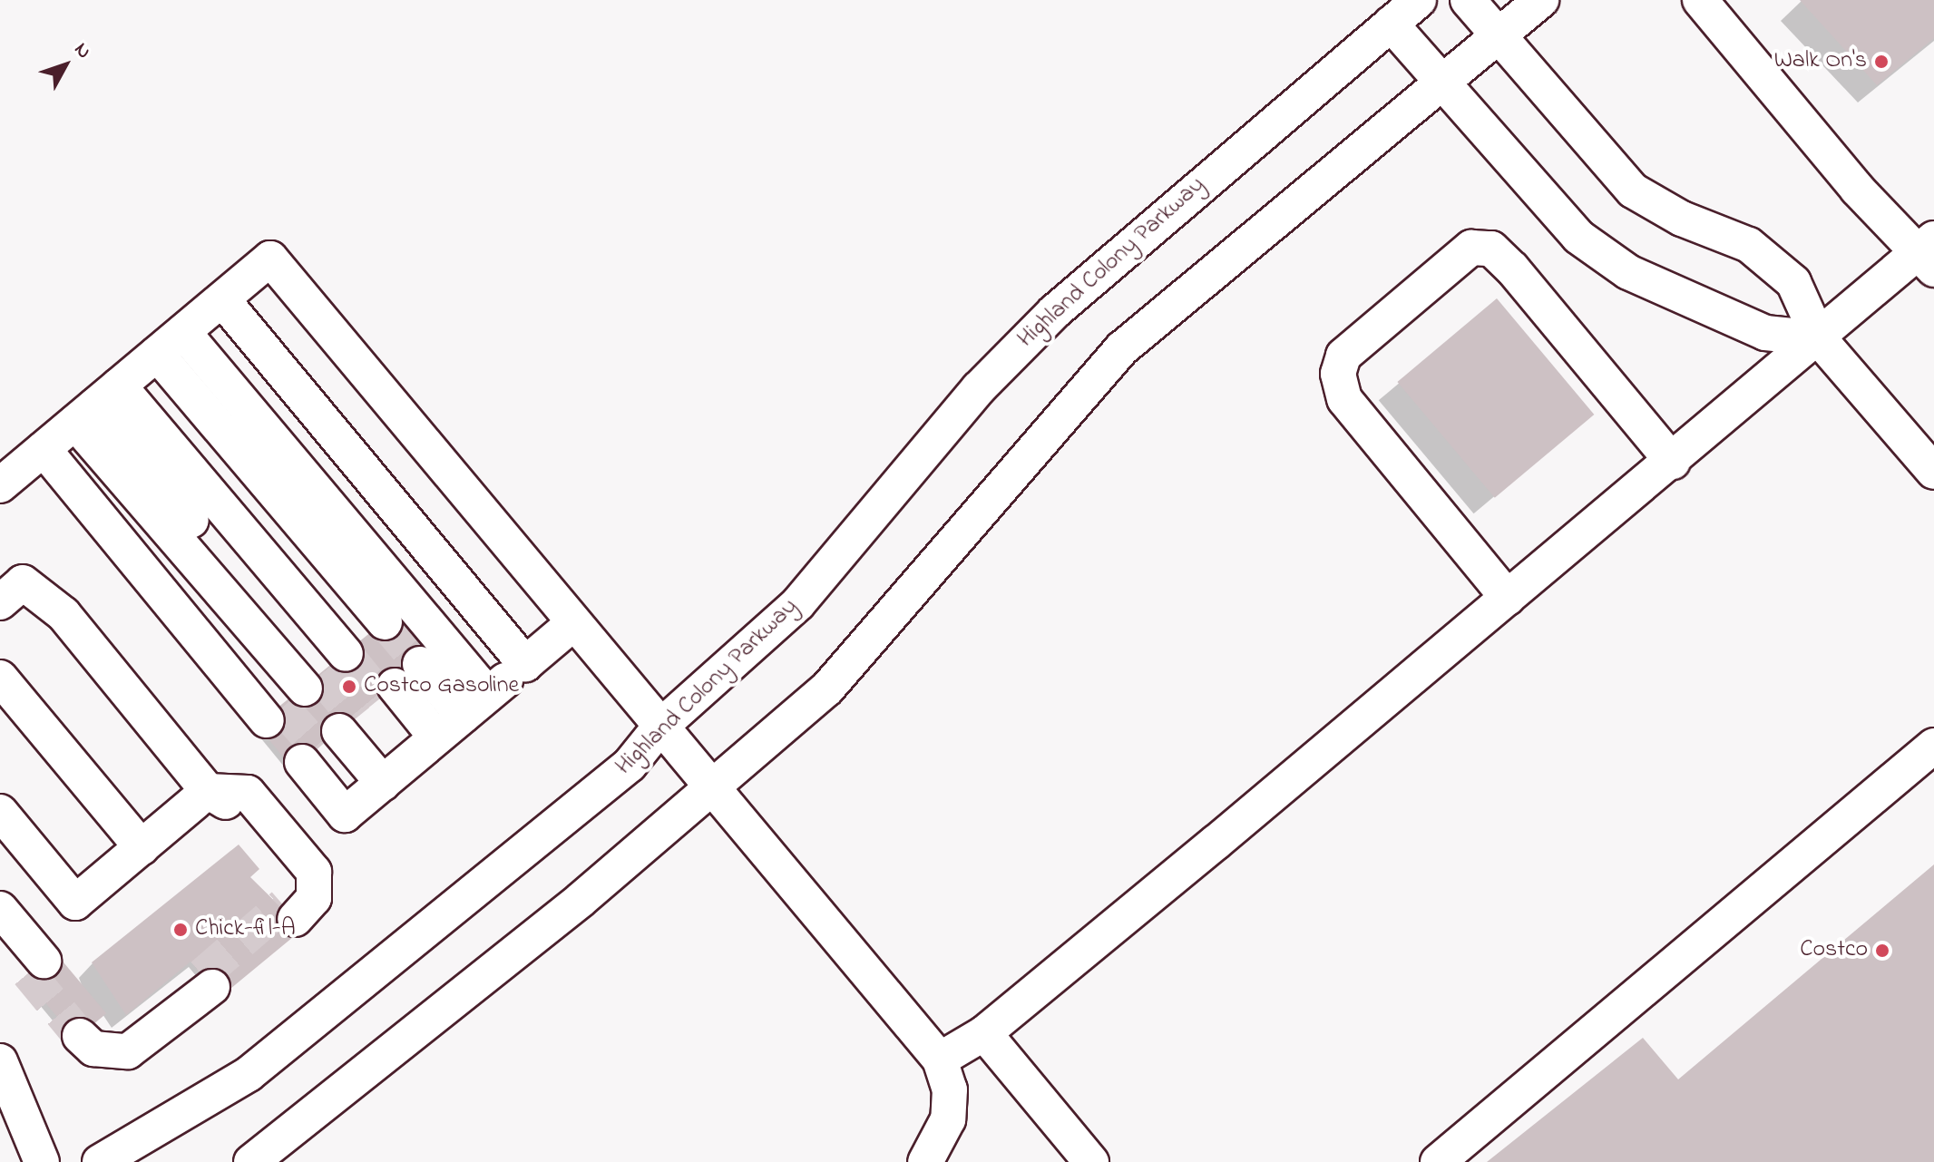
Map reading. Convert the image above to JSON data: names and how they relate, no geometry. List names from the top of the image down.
{
  "streets": {
    "street": ["Highland Colony Parkway"]
  },
  "places": [
    "Walk On's",
    "Costco Gasoline",
    "Chick-fil-A",
    "Costco"
  ],
  "north": "top right"
}
